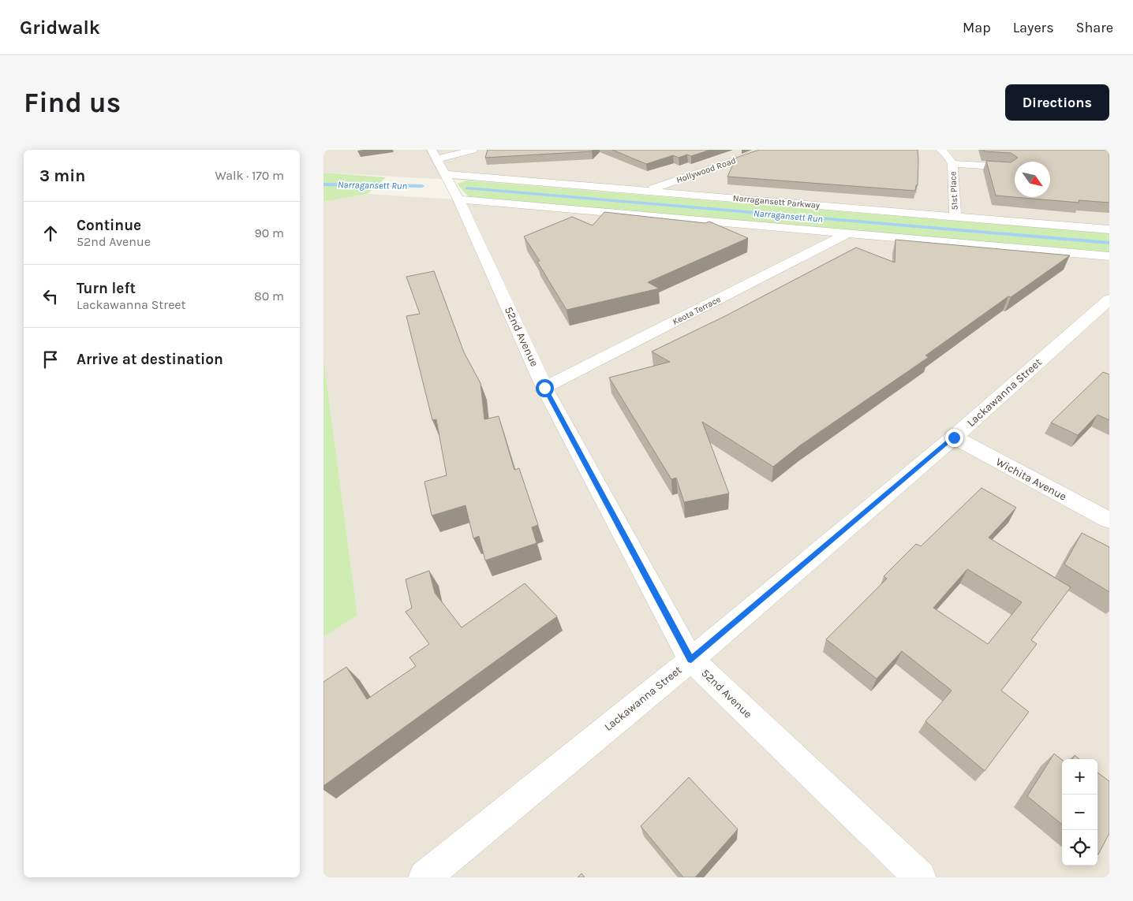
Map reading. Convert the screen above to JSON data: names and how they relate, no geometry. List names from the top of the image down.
{
  "streets": {
    "street": [
      "Hollywood Road",
      "51st Place",
      "Narragansett Parkway",
      "Keota Terrace",
      "52nd Avenue",
      "Lackawanna Street",
      "Wichita Avenue"
    ]
  },
  "crossings": [
    ["Hollywood Road", "Narragansett Parkway"],
    ["51st Place", "Narragansett Parkway"],
    ["Narragansett Parkway", "52nd Avenue"],
    ["Keota Terrace", "52nd Avenue"],
    ["52nd Avenue", "Lackawanna Street"],
    ["Lackawanna Street", "Wichita Avenue"]
  ],
  "water": ["Narragansett Run"],
  "north": "bottom right",
  "page": {
    "header": "Gridwalk",
    "nav": ["Map", "Layers", "Share"],
    "buttons": "Directions",
    "title": "Find us",
    "heading": ["3 min", "Walk · 170 m"],
    "list": [
      ["Continue", "52nd Avenue", "90 m"],
      ["Turn left", "Lackawanna Street", "80 m"],
      "Arrive at destination"
    ],
    "map_buttons": ["+", "−"]
  }
}
